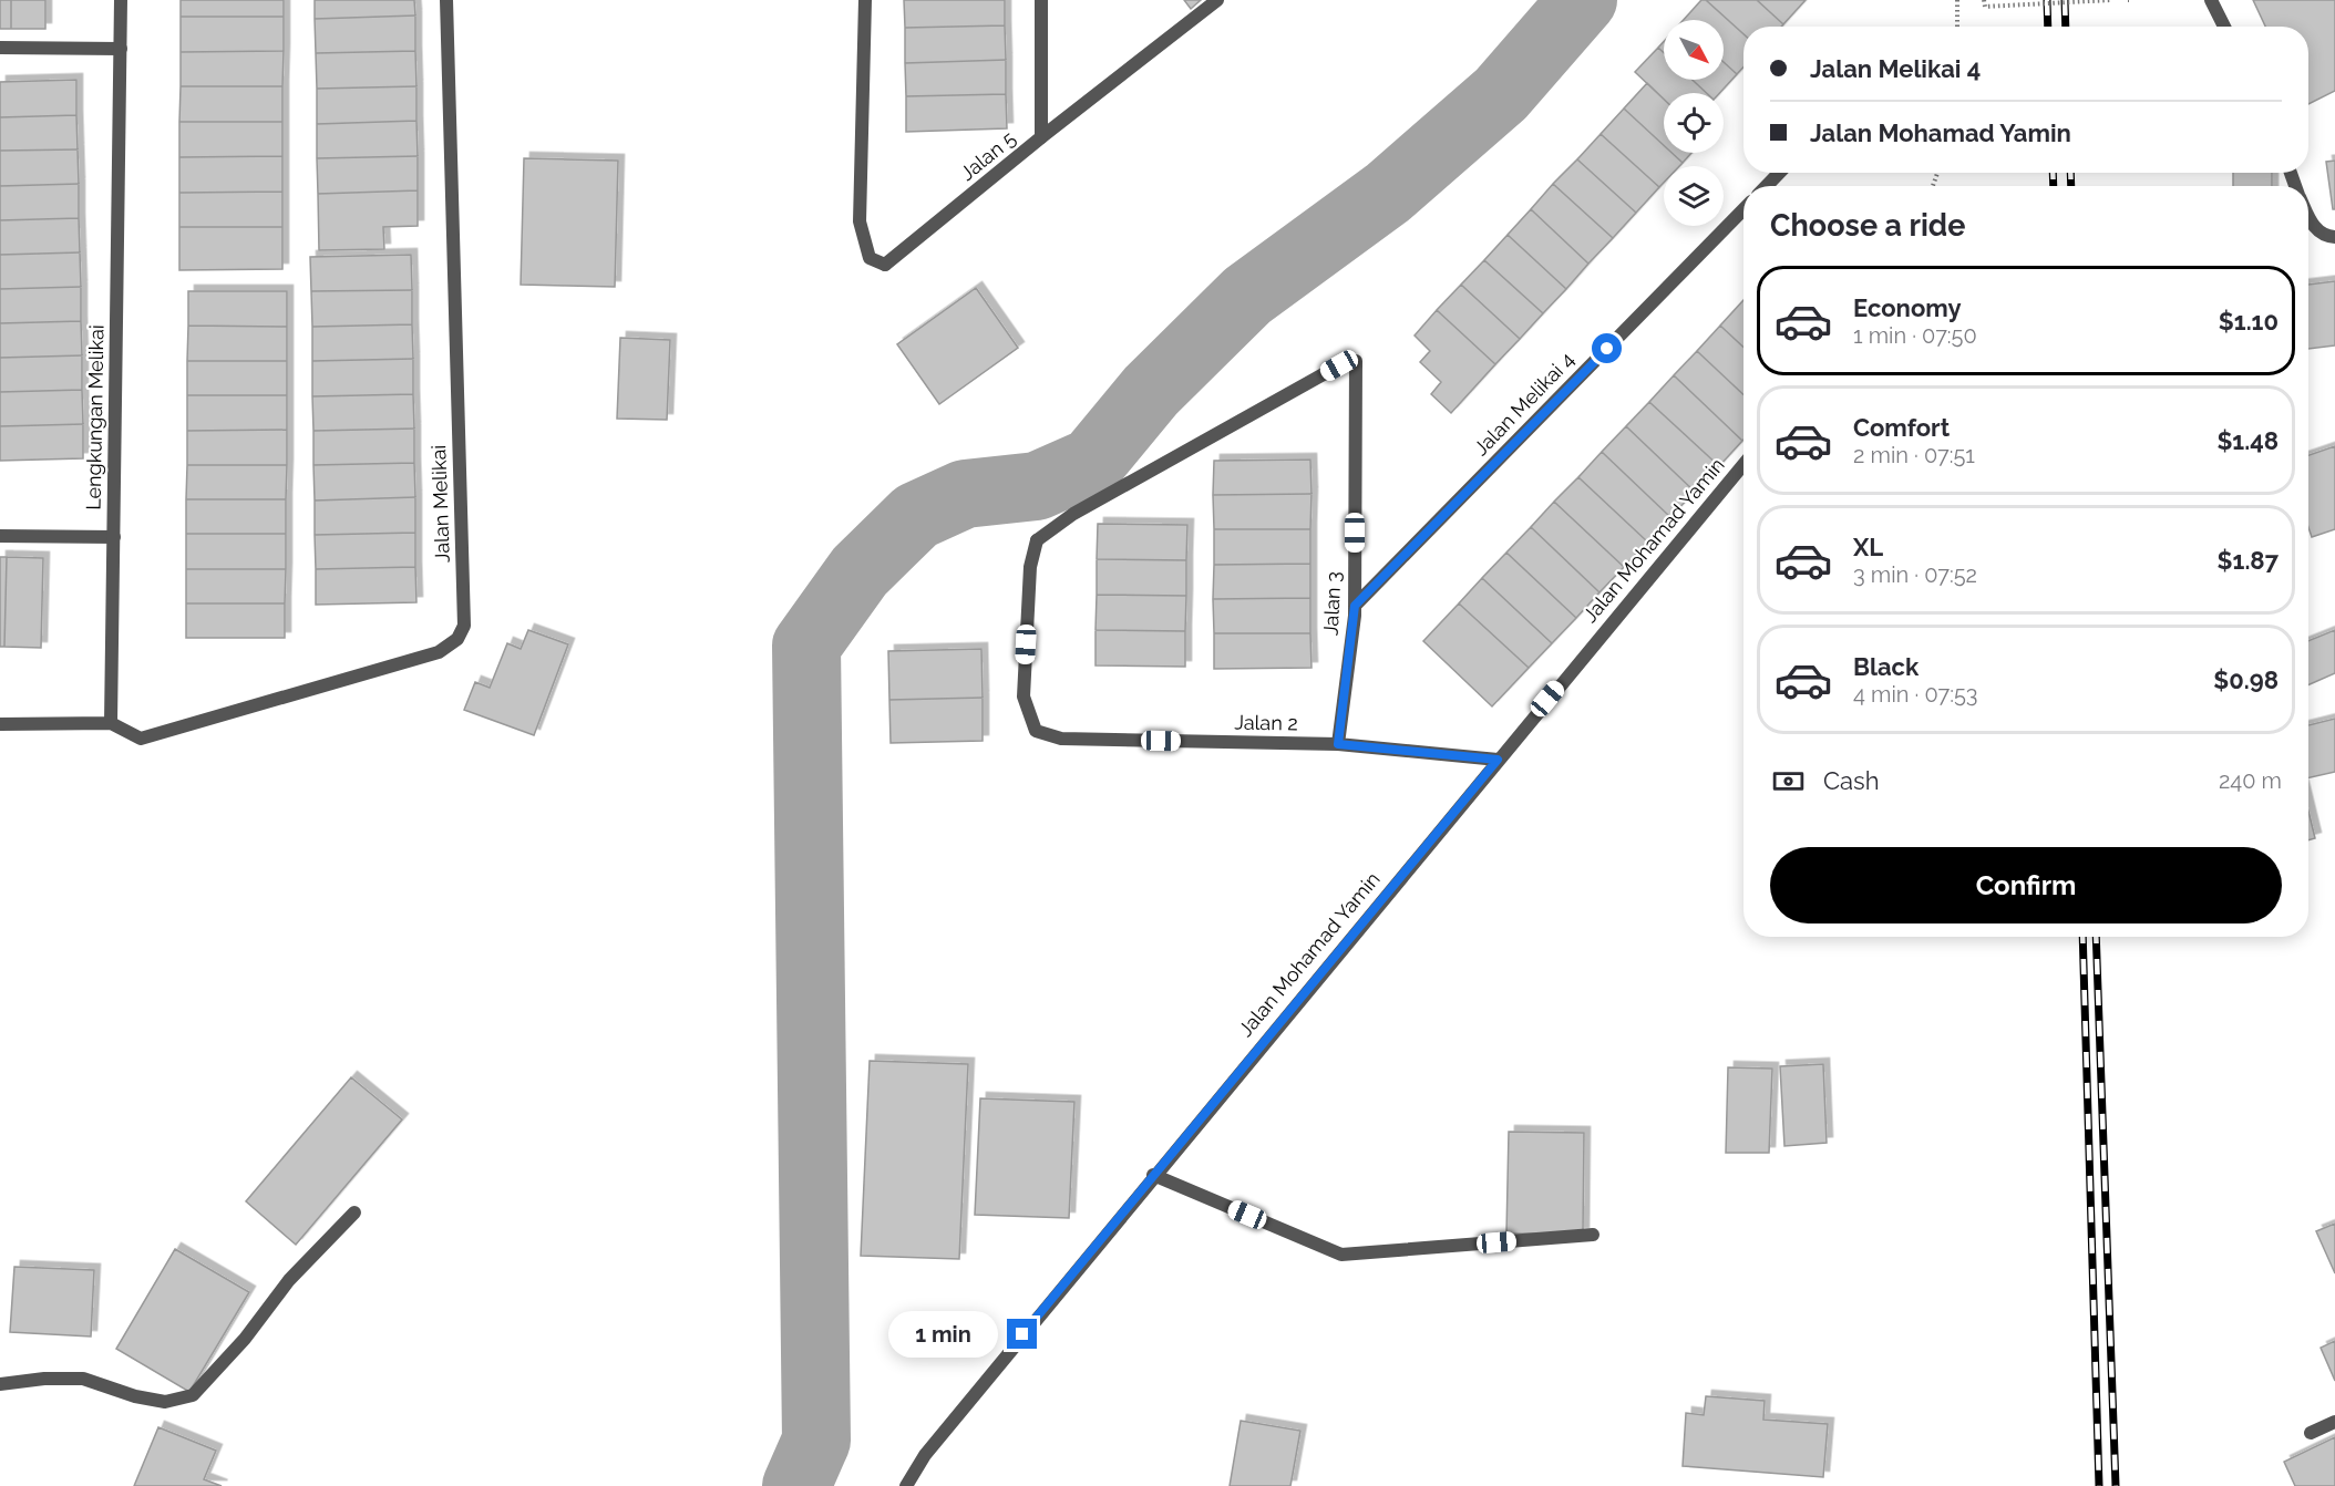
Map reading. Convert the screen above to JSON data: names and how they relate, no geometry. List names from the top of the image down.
{
  "streets": {
    "street": [
      "Jalan 5",
      "Jalan Melikai 4",
      "Lengkungan Melikai",
      "Jalan Melikai",
      "Jalan Mohamad Yamin",
      "Jalan 3",
      "Jalan 2"
    ]
  },
  "crossings": [
    ["Jalan Melikai 4", "Jalan 3"],
    ["Lengkungan Melikai", "Jalan Melikai"],
    ["Jalan Mohamad Yamin", "Jalan 2"],
    ["Jalan 3", "Jalan 2"]
  ],
  "north": "bottom right",
  "page": {
    "banner": ["Jalan Melikai 4", "Jalan Mohamad Yamin"],
    "heading": "Choose a ride",
    "list": [
      {
        "name": "Economy",
        "note": "1 min · 07:50",
        "value": "$1.10"
      },
      {
        "name": "Comfort",
        "note": "2 min · 07:51",
        "value": "$1.48"
      },
      {
        "name": "XL",
        "note": "3 min · 07:52",
        "value": "$1.87"
      },
      {
        "name": "Black",
        "note": "4 min · 07:53",
        "value": "$0.98"
      }
    ],
    "pay": ["Cash", "240 m"],
    "buttons": "Confirm",
    "bubble": "1 min"
  }
}
